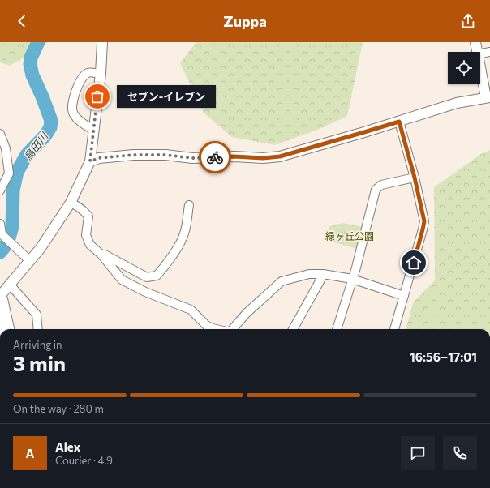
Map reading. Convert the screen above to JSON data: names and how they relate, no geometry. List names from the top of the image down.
{
  "water": ["鳥田川"],
  "parks": ["緑ヶ丘公園"],
  "places": ["セブン-イレブン"],
  "page": {
    "header": "Zuppa",
    "bubble": "セブン-イレブン",
    "heading": ["3 min", "Arriving in", "16:56–17:01"],
    "panel": ["Alex", "Courier · 4.9"],
    "bar": "On the way · 280 m",
    "round": "A"
  }
}
